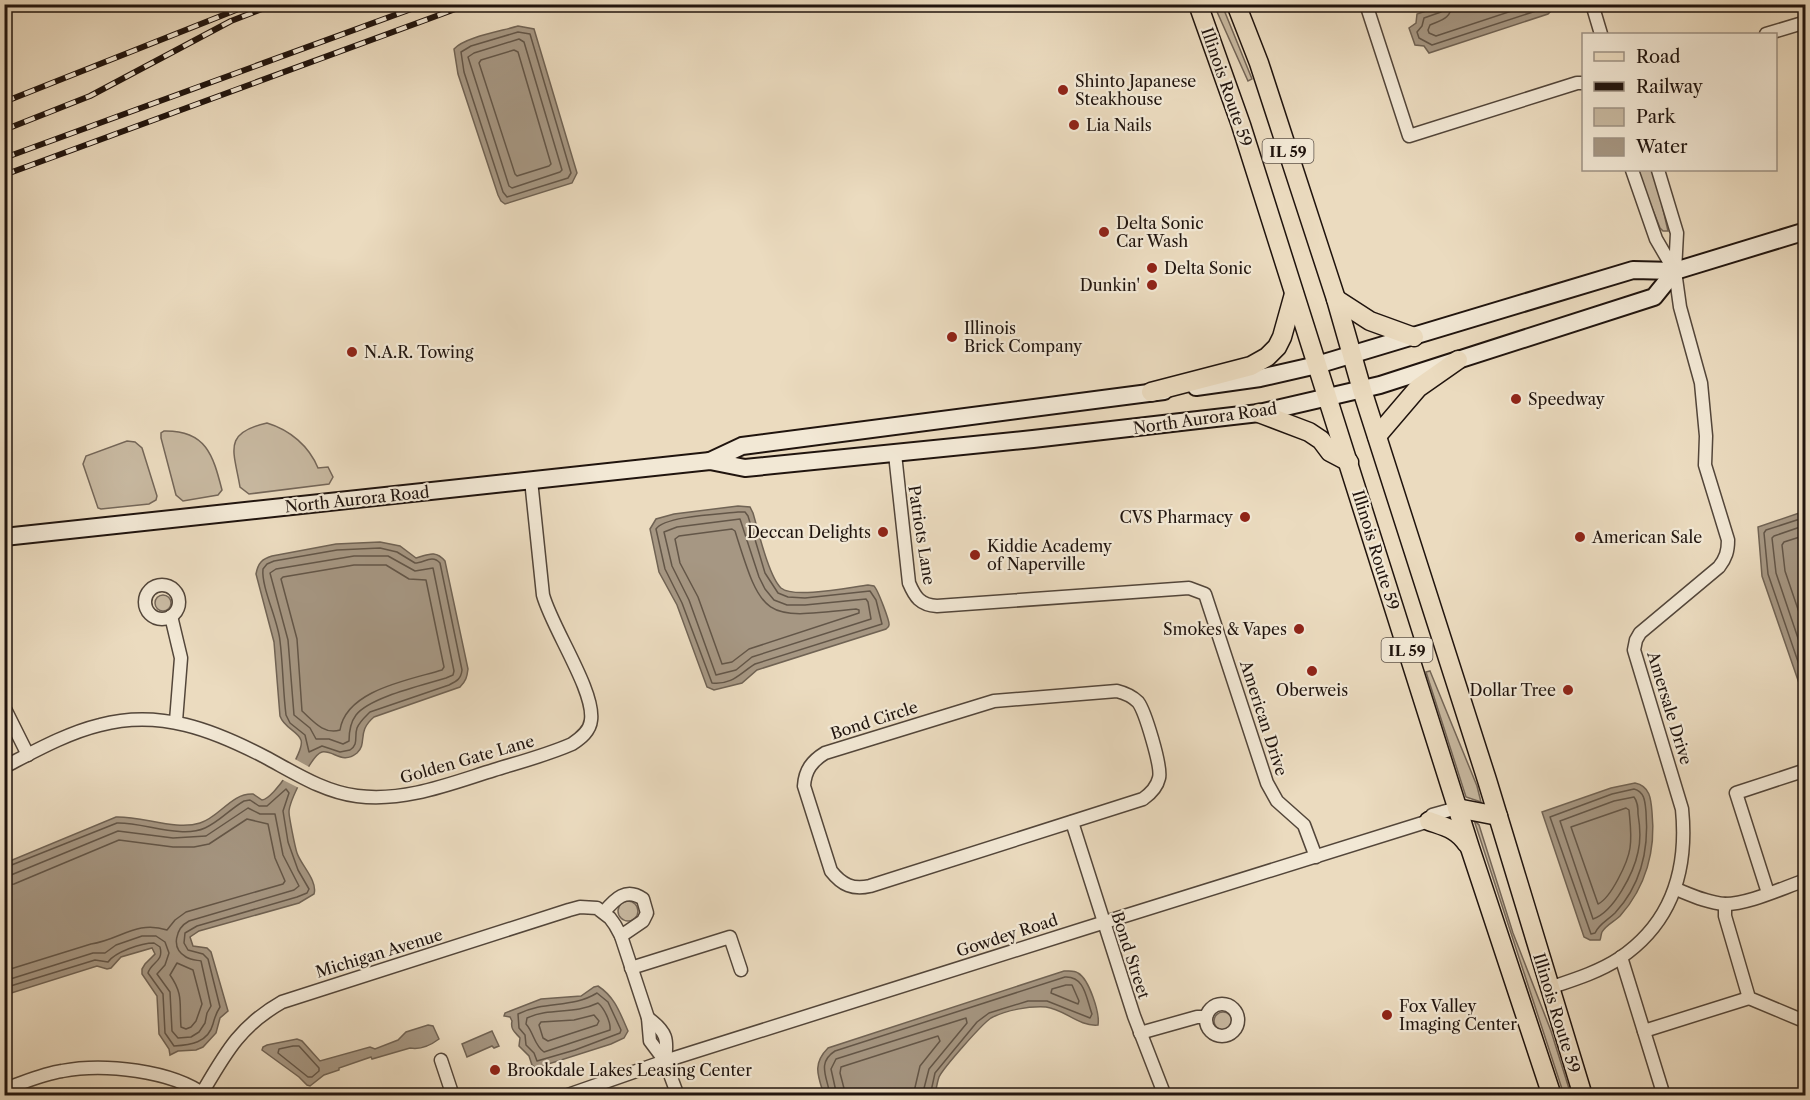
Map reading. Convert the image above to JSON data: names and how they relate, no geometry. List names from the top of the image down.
{
  "streets": {
    "main road": ["Illinois Route 59", "IL 59", "North Aurora Road"],
    "street": [
      "Patriots Lane",
      "Amersale Drive",
      "American Drive",
      "Bond Circle",
      "Golden Gate Lane",
      "Gowdey Road",
      "Michigan Avenue",
      "Bond Street"
    ]
  },
  "crossings": [
    ["Illinois Route 59", "North Aurora Road"],
    ["Illinois Route 59", "Amersale Drive"],
    ["Illinois Route 59", "Gowdey Road"],
    ["North Aurora Road", "Patriots Lane"],
    ["North Aurora Road", "Amersale Drive"],
    ["North Aurora Road", "Golden Gate Lane"],
    ["Patriots Lane", "American Drive"],
    ["American Drive", "Gowdey Road"],
    ["Bond Circle", "Bond Street"],
    ["Gowdey Road", "Bond Street"]
  ],
  "places": [
    "Shinto Japanese Steakhouse",
    "Lia Nails",
    "Delta Sonic Car Wash",
    "Delta Sonic",
    "Dunkin'",
    "Illinois Brick Company",
    "N.A.R. Towing",
    "Speedway",
    "CVS Pharmacy",
    "Deccan Delights",
    "American Sale",
    "Kiddie Academy of Naperville",
    "Smokes & Vapes",
    "Oberweis",
    "Dollar Tree",
    "Fox Valley Imaging Center",
    "Brookdale Lakes Leasing Center"
  ],
  "legend": [
    "Road",
    "Railway",
    "Park",
    "Water"
  ]
}
